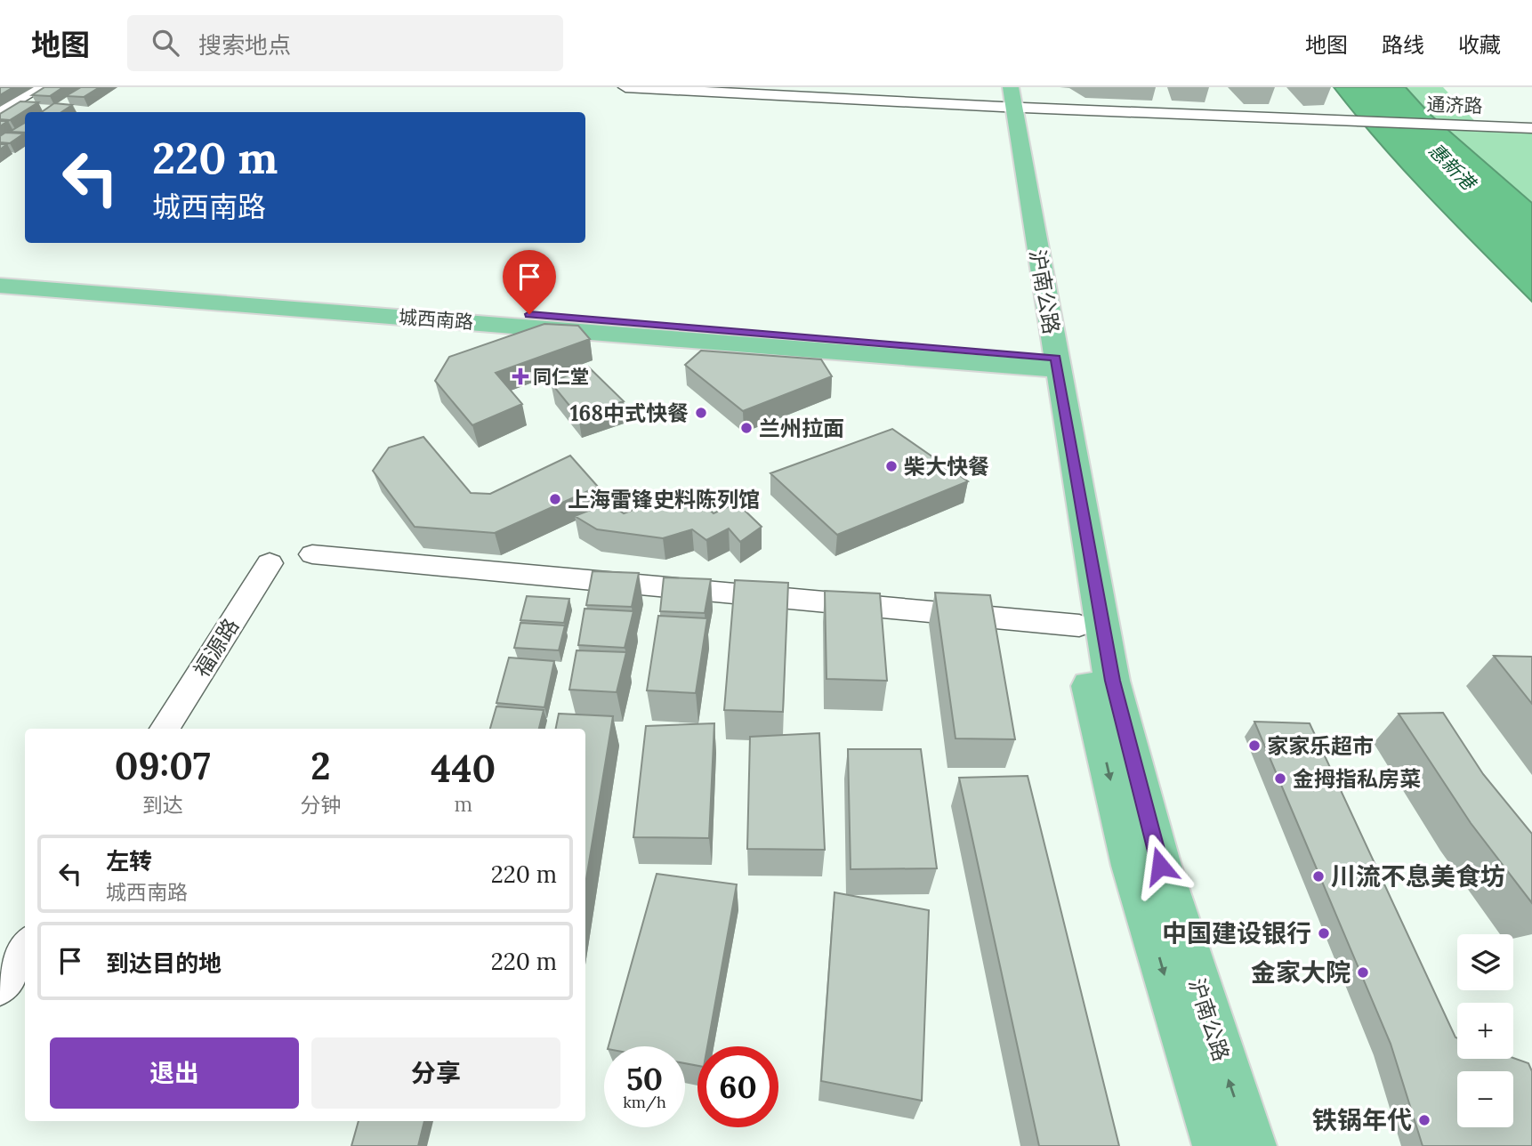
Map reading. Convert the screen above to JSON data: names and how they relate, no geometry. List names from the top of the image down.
{
  "streets": {
    "main road": ["沪南公路", "城西南路"],
    "street": ["通济路", "福源路"]
  },
  "crossings": [
    ["通济路", "沪南公路"],
    ["沪南公路", "城西南路"]
  ],
  "water": ["惠新港"],
  "places": {
    "health": ["同仁堂"],
    "other": [
      "168中式快餐",
      "兰州拉面",
      "柴大快餐",
      "上海雷锋史料陈列馆",
      "家家乐超市",
      "金拇指私房菜",
      "川流不息美食坊",
      "中国建设银行",
      "金家大院",
      "铁锅年代"
    ]
  },
  "page": {
    "header": "地图",
    "search": "搜索地点",
    "nav": ["地图", "路线", "收藏"],
    "turn": ["220 m", "城西南路"],
    "eta": [
      "09:07",
      "到达",
      "2",
      "分钟",
      "440",
      "m"
    ],
    "list": [
      {
        "name": "左转",
        "note": "城西南路",
        "value": "220 m"
      },
      {
        "name": "到达目的地",
        "value": "220 m"
      }
    ],
    "map_buttons": ["+", "−"],
    "buttons": ["退出", "分享"],
    "speed": "50 km/h",
    "limit": "60"
  }
}
